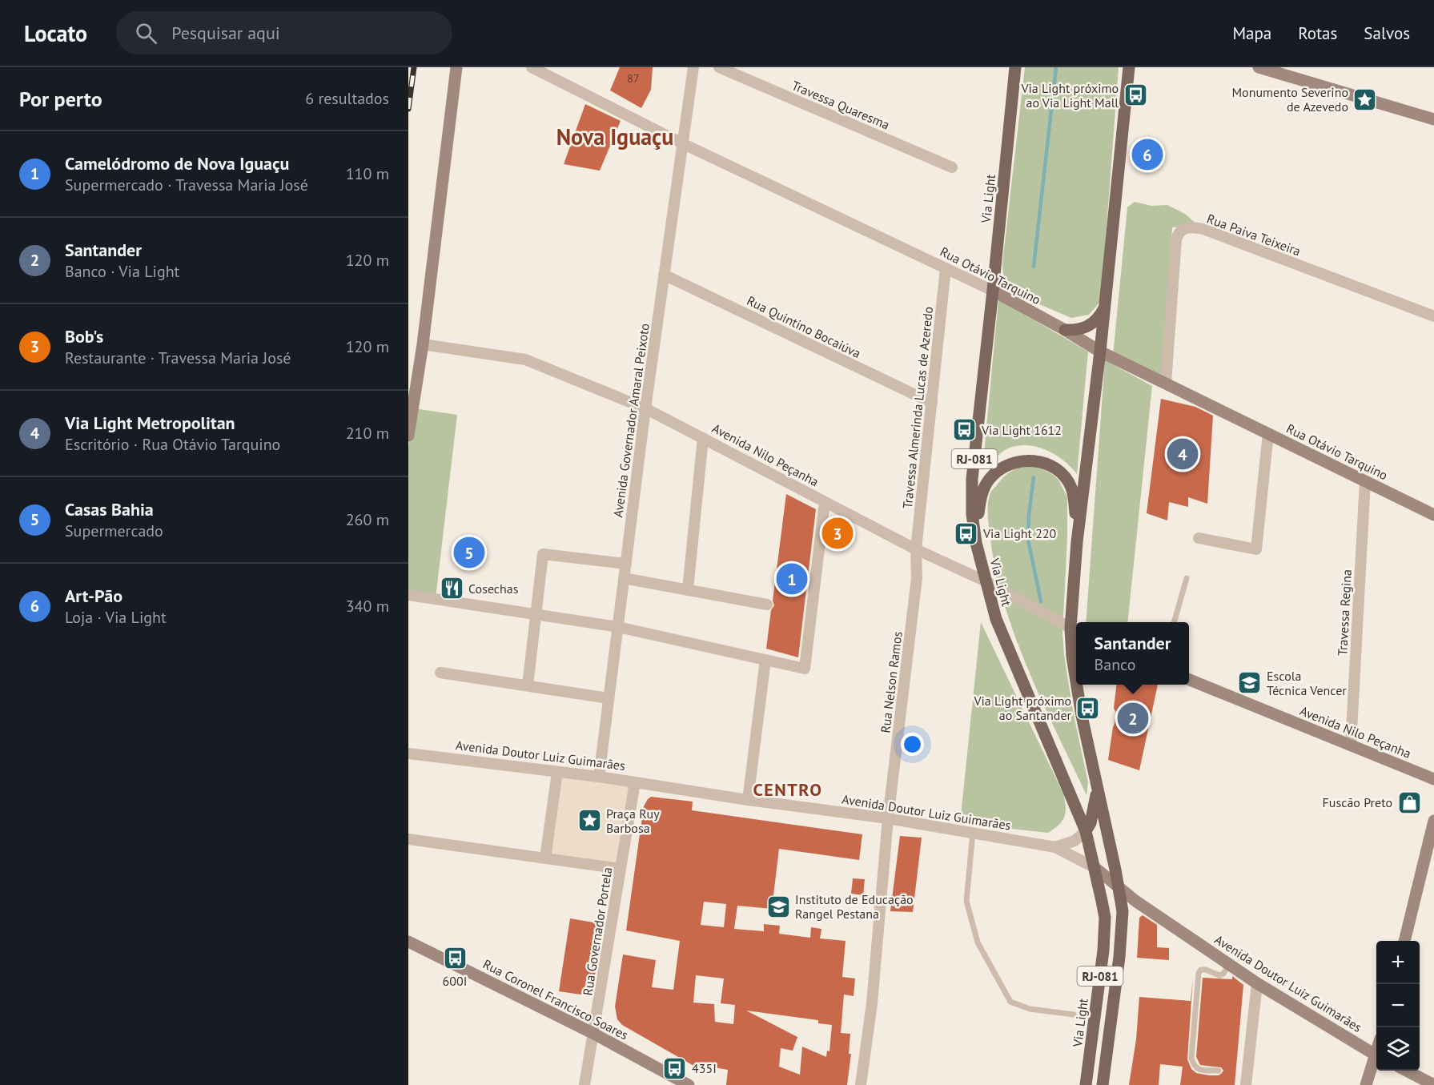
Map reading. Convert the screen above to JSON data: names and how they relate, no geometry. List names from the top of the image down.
{
  "streets": {
    "main road": [
      "Via Light",
      "Rua Otávio Tarquino",
      "Avenida Nilo Peçanha",
      "RJ-081",
      "Avenida Doutor Luiz Guimarães",
      "Rua Coronel Francisco Soares"
    ],
    "street": [
      "Travessa Quaresma",
      "Rua Paiva Teixeira",
      "Rua Quintino Bocaiúva",
      "Travessa Almerinda Lucas de Azeredo",
      "Avenida Governador Amaral Peixoto",
      "Travessa Regina",
      "Rua Nelson Ramos",
      "Rua Governador Portela"
    ]
  },
  "crossings": [
    ["Via Light", "Rua Otávio Tarquino"],
    ["Via Light", "Avenida Nilo Peçanha"],
    ["Via Light", "Avenida Doutor Luiz Guimarães"],
    ["Rua Paiva Teixeira", "Rua Otávio Tarquino"],
    ["Rua Otávio Tarquino", "Travessa Almerinda Lucas de Azeredo"],
    ["Rua Otávio Tarquino", "Avenida Governador Amaral Peixoto"],
    ["Rua Otávio Tarquino", "RJ-081"],
    ["Rua Otávio Tarquino", "Travessa Regina"],
    ["Rua Quintino Bocaiúva", "Travessa Almerinda Lucas de Azeredo"],
    ["Rua Quintino Bocaiúva", "Avenida Governador Amaral Peixoto"],
    ["Travessa Almerinda Lucas de Azeredo", "Avenida Nilo Peçanha"],
    ["Travessa Almerinda Lucas de Azeredo", "Rua Nelson Ramos"],
    ["Avenida Governador Amaral Peixoto", "Avenida Nilo Peçanha"],
    ["Avenida Governador Amaral Peixoto", "Avenida Doutor Luiz Guimarães"],
    ["Avenida Nilo Peçanha", "RJ-081"],
    ["Avenida Nilo Peçanha", "Travessa Regina"],
    ["Avenida Nilo Peçanha", "Rua Nelson Ramos"],
    ["RJ-081", "Avenida Doutor Luiz Guimarães"],
    ["Rua Nelson Ramos", "Avenida Doutor Luiz Guimarães"],
    ["Avenida Doutor Luiz Guimarães", "Rua Governador Portela"],
    ["Rua Governador Portela", "Rua Coronel Francisco Soares"]
  ],
  "districts": ["Nova Iguaçu", "CENTRO"],
  "places": {
    "bus stop": [
      "Via Light próximo ao Via Light Mall",
      "Via Light 1612",
      "Via Light 220",
      "Via Light próximo ao Santander",
      "600I",
      "435I"
    ],
    "place": ["Monumento Severino de Azevedo", "Praça Ruy Barbosa"],
    "restaurant": ["Cosechas"],
    "school or university": ["Escola Técnica Vencer", "Instituto de Educação Rangel Pestana"],
    "shop": ["Fuscão Preto"]
  },
  "house_numbers": ["87"],
  "page": {
    "header": "Locato",
    "search": "Pesquisar aqui",
    "nav": ["Mapa", "Rotas", "Salvos"],
    "heading": ["Por perto", "6 resultados"],
    "list": [
      {
        "mark": "1",
        "name": "Camelódromo de Nova Iguaçu",
        "note": "Supermercado · Travessa Maria José",
        "value": "110 m"
      },
      {
        "mark": "2",
        "name": "Santander",
        "note": "Banco · Via Light",
        "value": "120 m"
      },
      {
        "mark": "3",
        "name": "Bob's",
        "note": "Restaurante · Travessa Maria José",
        "value": "120 m"
      },
      {
        "mark": "4",
        "name": "Via Light Metropolitan",
        "note": "Escritório · Rua Otávio Tarquino",
        "value": "210 m"
      },
      {
        "mark": "5",
        "name": "Casas Bahia",
        "note": "Supermercado",
        "value": "260 m"
      },
      {
        "mark": "6",
        "name": "Art-Pão",
        "note": "Loja · Via Light",
        "value": "340 m"
      }
    ],
    "pins": [
      "6",
      "4",
      "3",
      "5",
      "1",
      "2"
    ],
    "popup": ["Santander", "Banco"],
    "map_buttons": ["+", "−"]
  }
}
